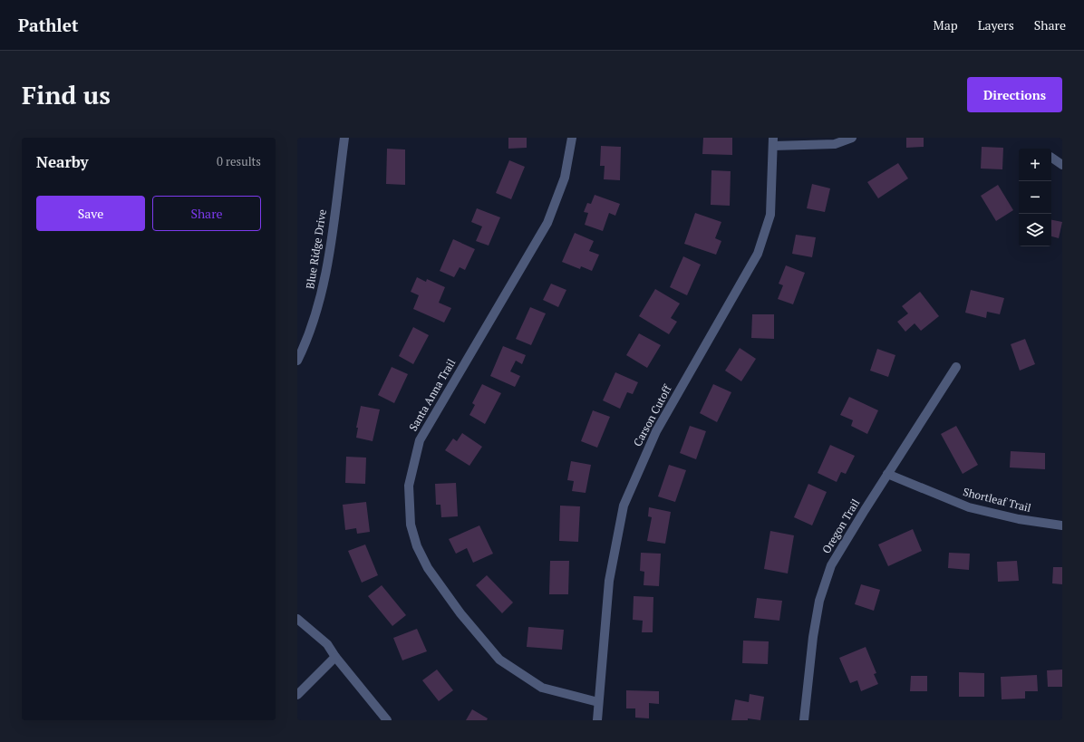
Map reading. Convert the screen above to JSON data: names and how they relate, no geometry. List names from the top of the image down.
{
  "streets": {
    "street": [
      "Blue Ridge Drive",
      "Santa Anna Trail",
      "Carson Cutoff",
      "Shortleaf Trail",
      "Oregon Trail"
    ]
  },
  "crossings": [
    ["Santa Anna Trail", "Carson Cutoff"],
    ["Shortleaf Trail", "Oregon Trail"]
  ],
  "page": {
    "header": "Pathlet",
    "nav": ["Map", "Layers", "Share"],
    "buttons": [
      "Directions",
      ["Save", "Share"]
    ],
    "title": "Find us",
    "heading": ["Nearby", "0 results"],
    "map_buttons": ["+", "−"]
  }
}
